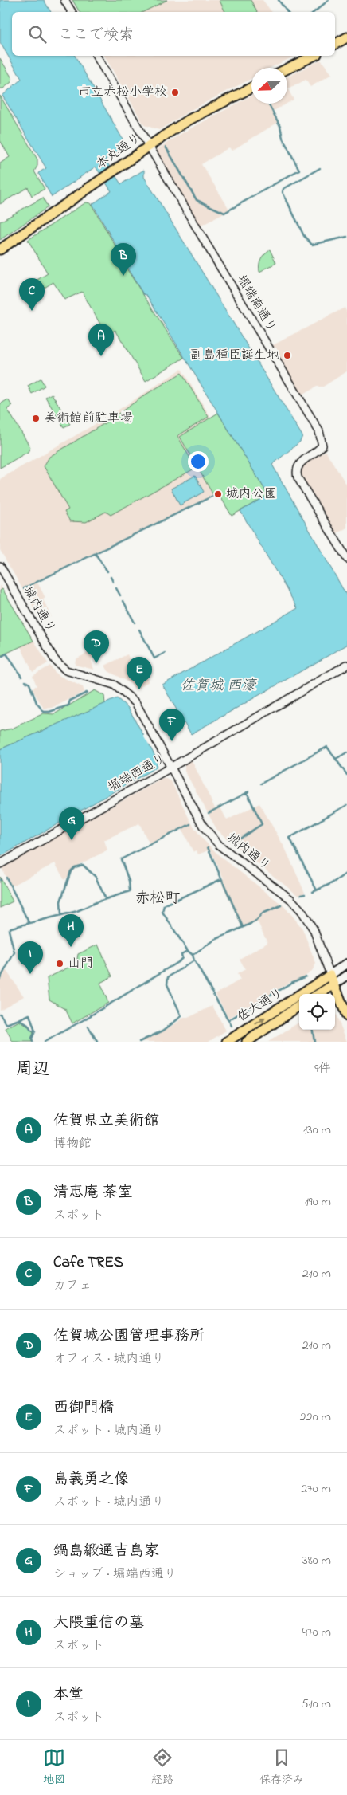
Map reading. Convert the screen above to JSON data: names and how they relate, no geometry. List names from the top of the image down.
{
  "streets": {
    "main road": ["本丸通り", "佐大通り"],
    "street": ["堀端南通り", "城内通り", "堀端西通り"]
  },
  "crossings": [
    ["本丸通り", "堀端南通り"],
    ["城内通り", "堀端西通り"],
    ["城内通り", "佐大通り"]
  ],
  "districts": ["赤松町"],
  "water": ["佐賀城 西濠"],
  "places": [
    "市立赤松小学校",
    "副島種臣誕生地",
    "美術館前駐車場",
    "城内公園",
    "山門"
  ],
  "north": "bottom left",
  "page": {
    "search": "ここで検索",
    "pins": [
      "B",
      "C",
      "A",
      "D",
      "E",
      "F",
      "G",
      "H",
      "I"
    ],
    "heading": ["周辺", "9件"],
    "list": [
      {
        "mark": "A",
        "name": "佐賀県立美術館",
        "note": "博物館",
        "value": "130 m"
      },
      {
        "mark": "B",
        "name": "清恵庵 茶室",
        "note": "スポット",
        "value": "190 m"
      },
      {
        "mark": "C",
        "name": "Cafe TRES",
        "note": "カフェ",
        "value": "210 m"
      },
      {
        "mark": "D",
        "name": "佐賀城公園管理事務所",
        "note": "オフィス · 城内通り",
        "value": "210 m"
      },
      {
        "mark": "E",
        "name": "西御門橋",
        "note": "スポット · 城内通り",
        "value": "220 m"
      },
      {
        "mark": "F",
        "name": "島義勇之像",
        "note": "スポット · 城内通り",
        "value": "270 m"
      },
      {
        "mark": "G",
        "name": "鍋島緞通吉島家",
        "note": "ショップ · 堀端西通り",
        "value": "380 m"
      },
      {
        "mark": "H",
        "name": "大隈重信の墓",
        "note": "スポット",
        "value": "470 m"
      },
      {
        "mark": "I",
        "name": "本堂",
        "note": "スポット",
        "value": "510 m"
      }
    ],
    "nav": ["地図", "経路", "保存済み"]
  }
}
